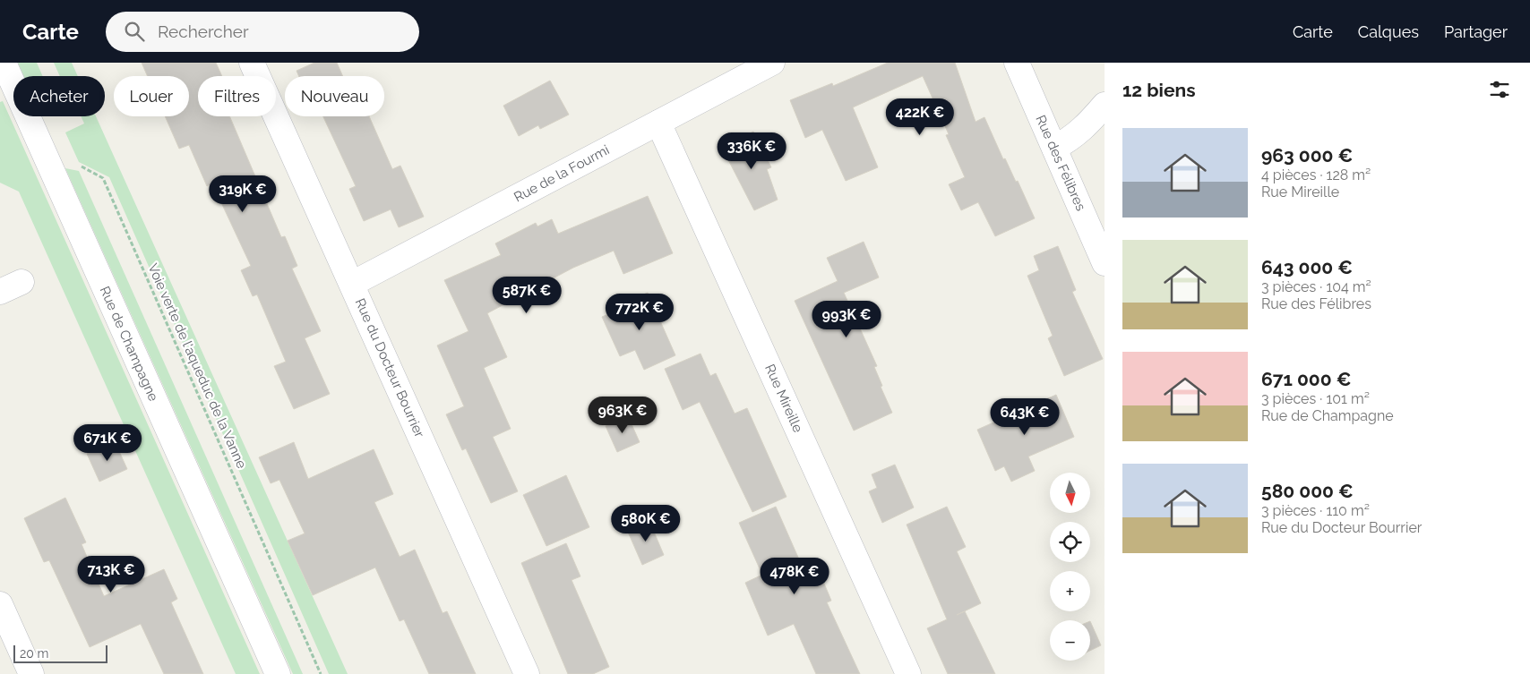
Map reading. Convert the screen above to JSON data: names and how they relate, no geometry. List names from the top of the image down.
{
  "streets": {
    "street": [
      "Rue des Félibres",
      "Rue de la Fourmi",
      "Rue de Champagne",
      "Rue du Docteur Bourrier",
      "Rue Mireille"
    ],
    "path": ["Voie verte de l'aqueduc de la Vanne"]
  },
  "crossings": [
    ["Rue de la Fourmi", "Rue du Docteur Bourrier"],
    ["Rue de la Fourmi", "Rue Mireille"]
  ],
  "scale_bar": "20 m",
  "north": "bottom",
  "page": {
    "header": "Carte",
    "search": "Rechercher",
    "nav": ["Carte", "Calques", "Partager"],
    "heading": "12 biens",
    "chip": [
      "Acheter",
      "Louer",
      "Filtres",
      "Nouveau"
    ],
    "price": [
      "422K €",
      "336K €",
      "319K €",
      "587K €",
      "772K €",
      "993K €",
      "963K €",
      "643K €",
      "671K €",
      "580K €",
      "713K €",
      "478K €"
    ],
    "list": [
      {
        "name": "963 000 €",
        "note": "4 pièces · 128 m² · Rue Mireille"
      },
      {
        "name": "643 000 €",
        "note": "3 pièces · 104 m² · Rue des Félibres"
      },
      {
        "name": "671 000 €",
        "note": "3 pièces · 101 m² · Rue de Champagne"
      },
      {
        "name": "580 000 €",
        "note": "3 pièces · 110 m² · Rue du Docteur Bourrier"
      }
    ],
    "map_buttons": ["+", "−"],
    "scale": "20 m"
  }
}
